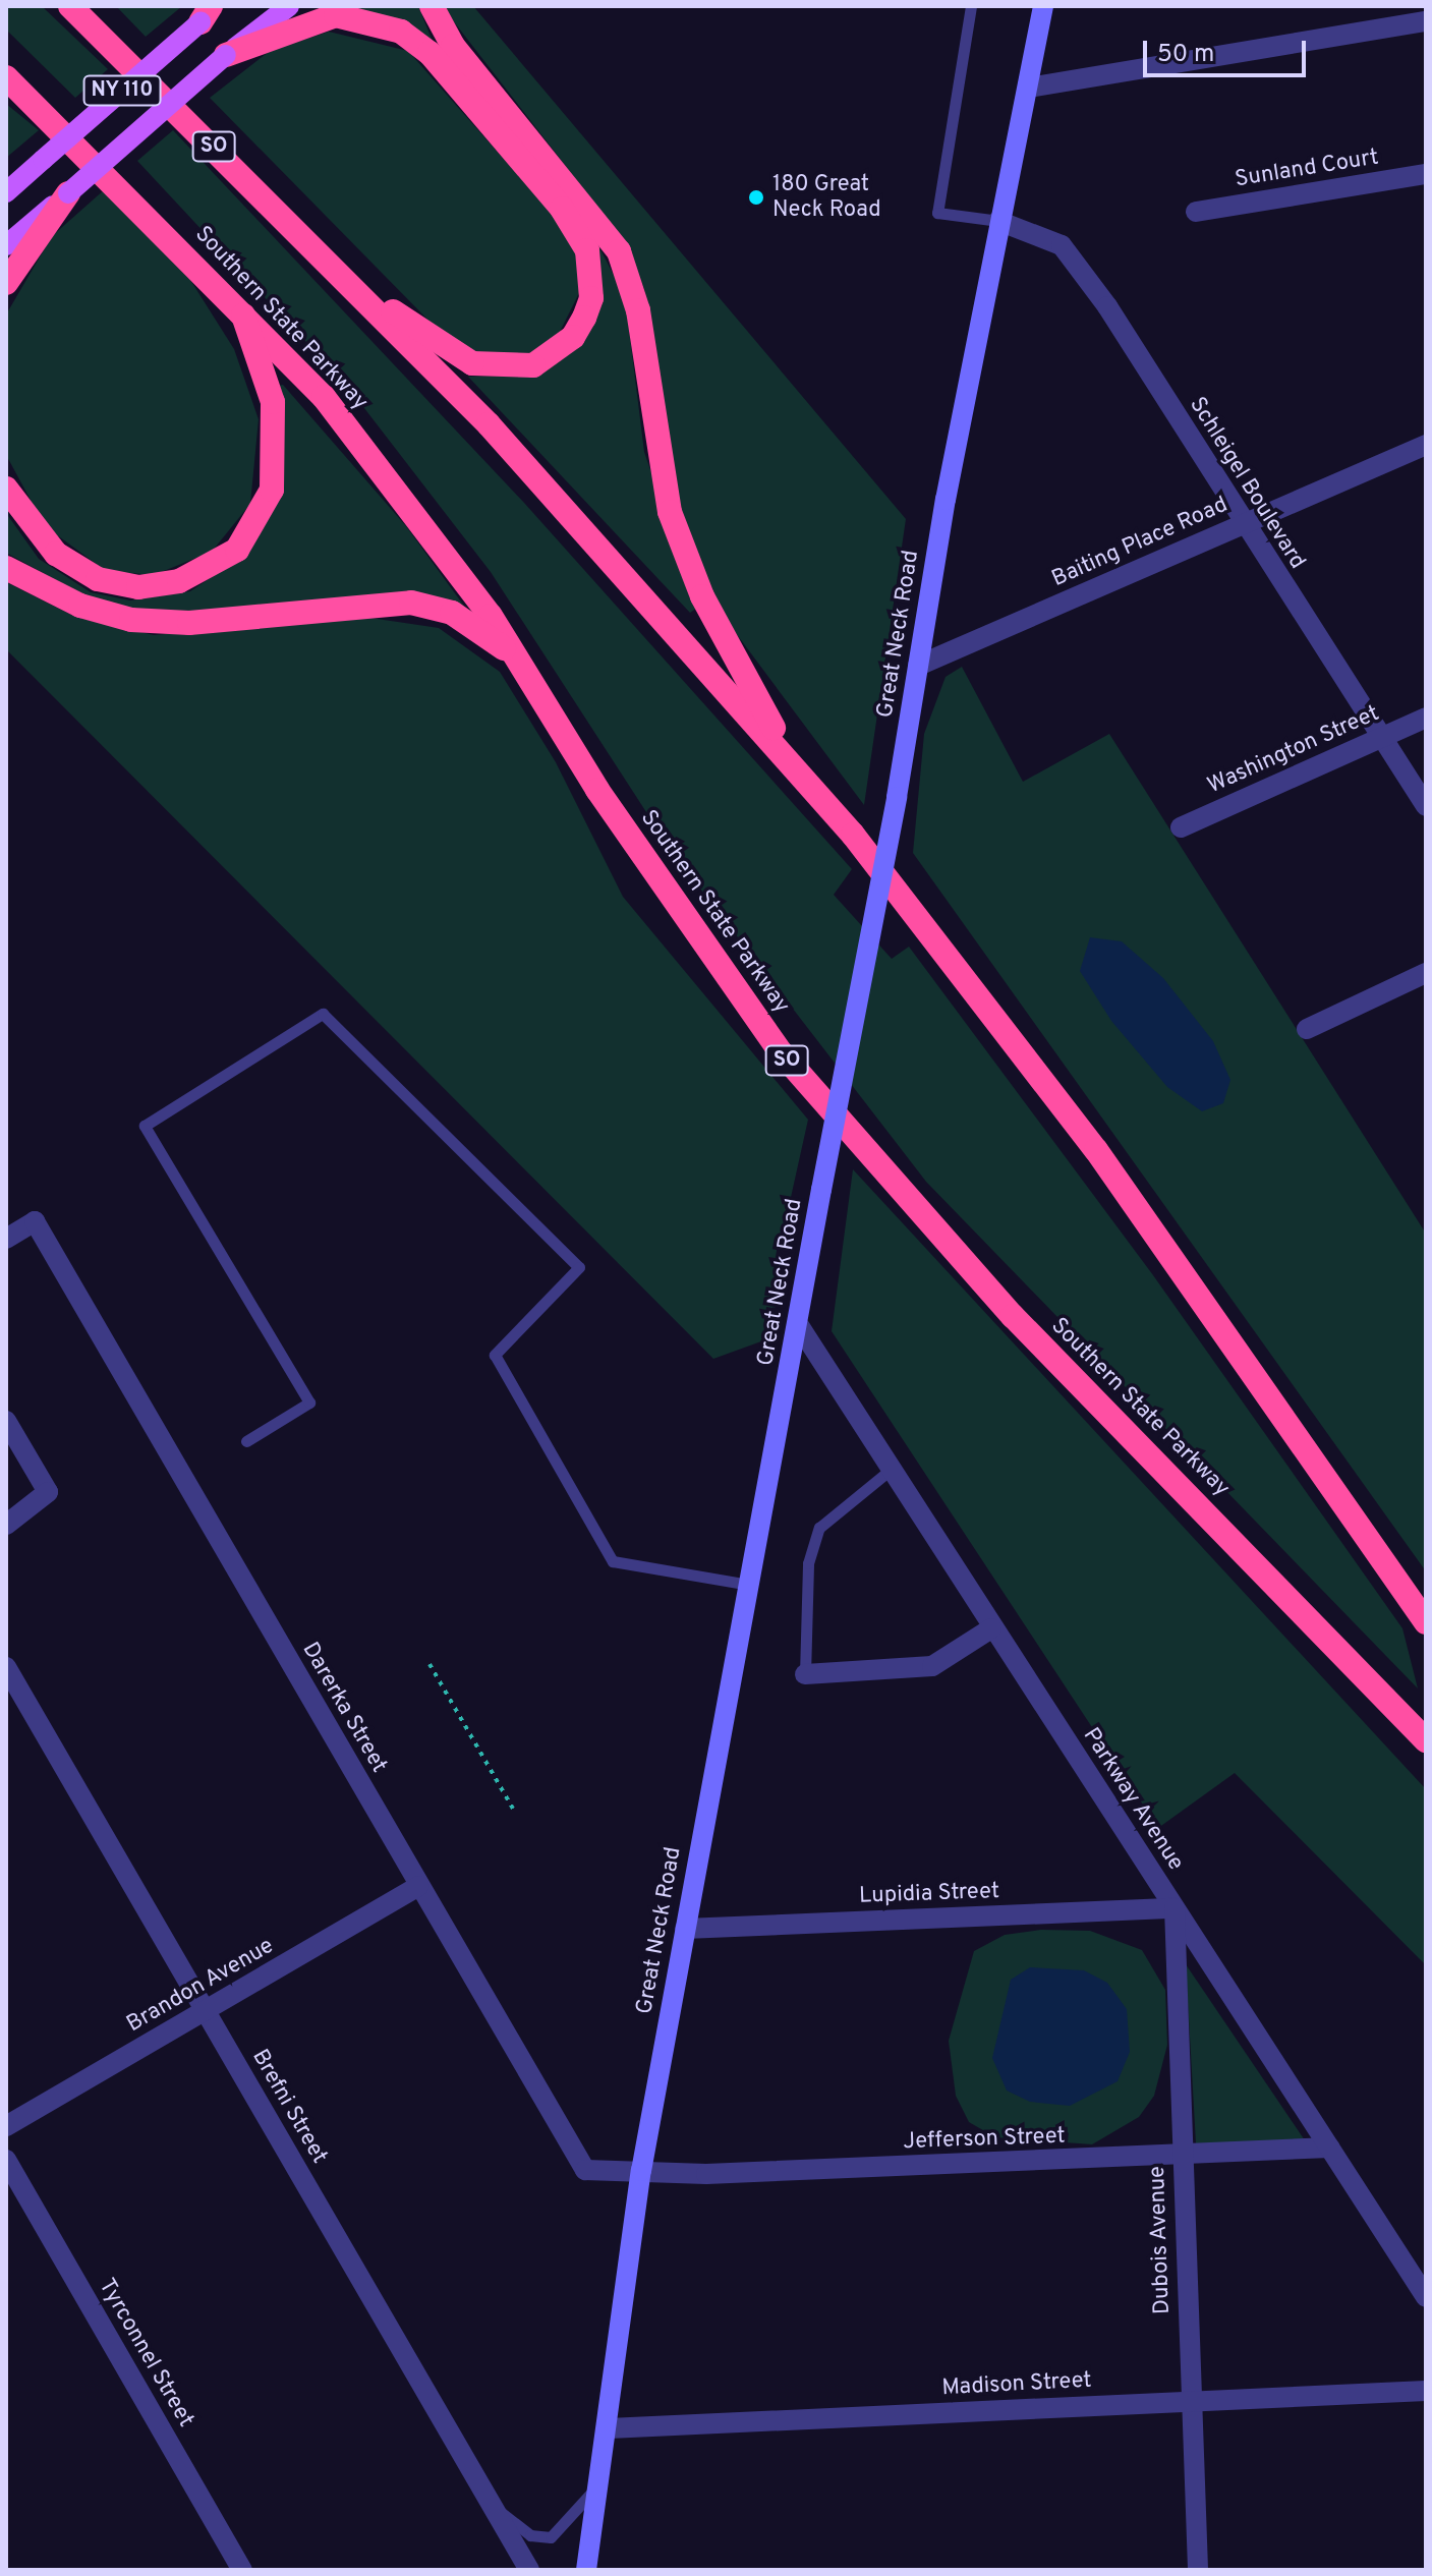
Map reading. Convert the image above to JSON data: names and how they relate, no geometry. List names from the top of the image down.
{
  "streets": {
    "highway": ["SO", "Southern State Parkway"],
    "main road": ["NY 110", "Great Neck Road"],
    "street": [
      "Sunland Court",
      "Schleigel Boulevard",
      "Baiting Place Road",
      "Washington Street",
      "Darerka Street",
      "Parkway Avenue",
      "Lupidia Street",
      "Brandon Avenue",
      "Brefni Street",
      "Jefferson Street",
      "Dubois Avenue",
      "Tyrconnel Street",
      "Madison Street"
    ]
  },
  "crossings": [
    ["Schleigel Boulevard", "Baiting Place Road"],
    ["Schleigel Boulevard", "Great Neck Road"],
    ["Schleigel Boulevard", "Washington Street"],
    ["Baiting Place Road", "Great Neck Road"],
    ["Great Neck Road", "Darerka Street"],
    ["Great Neck Road", "Parkway Avenue"],
    ["Great Neck Road", "Lupidia Street"],
    ["Great Neck Road", "Jefferson Street"],
    ["Great Neck Road", "Madison Street"],
    ["Darerka Street", "Brandon Avenue"],
    ["Darerka Street", "Jefferson Street"],
    ["Parkway Avenue", "Lupidia Street"],
    ["Parkway Avenue", "Jefferson Street"],
    ["Parkway Avenue", "Dubois Avenue"],
    ["Lupidia Street", "Dubois Avenue"],
    ["Brandon Avenue", "Brefni Street"],
    ["Jefferson Street", "Dubois Avenue"],
    ["Dubois Avenue", "Madison Street"]
  ],
  "places": ["180 Great Neck Road"],
  "scale_bar": "50 m"
}
